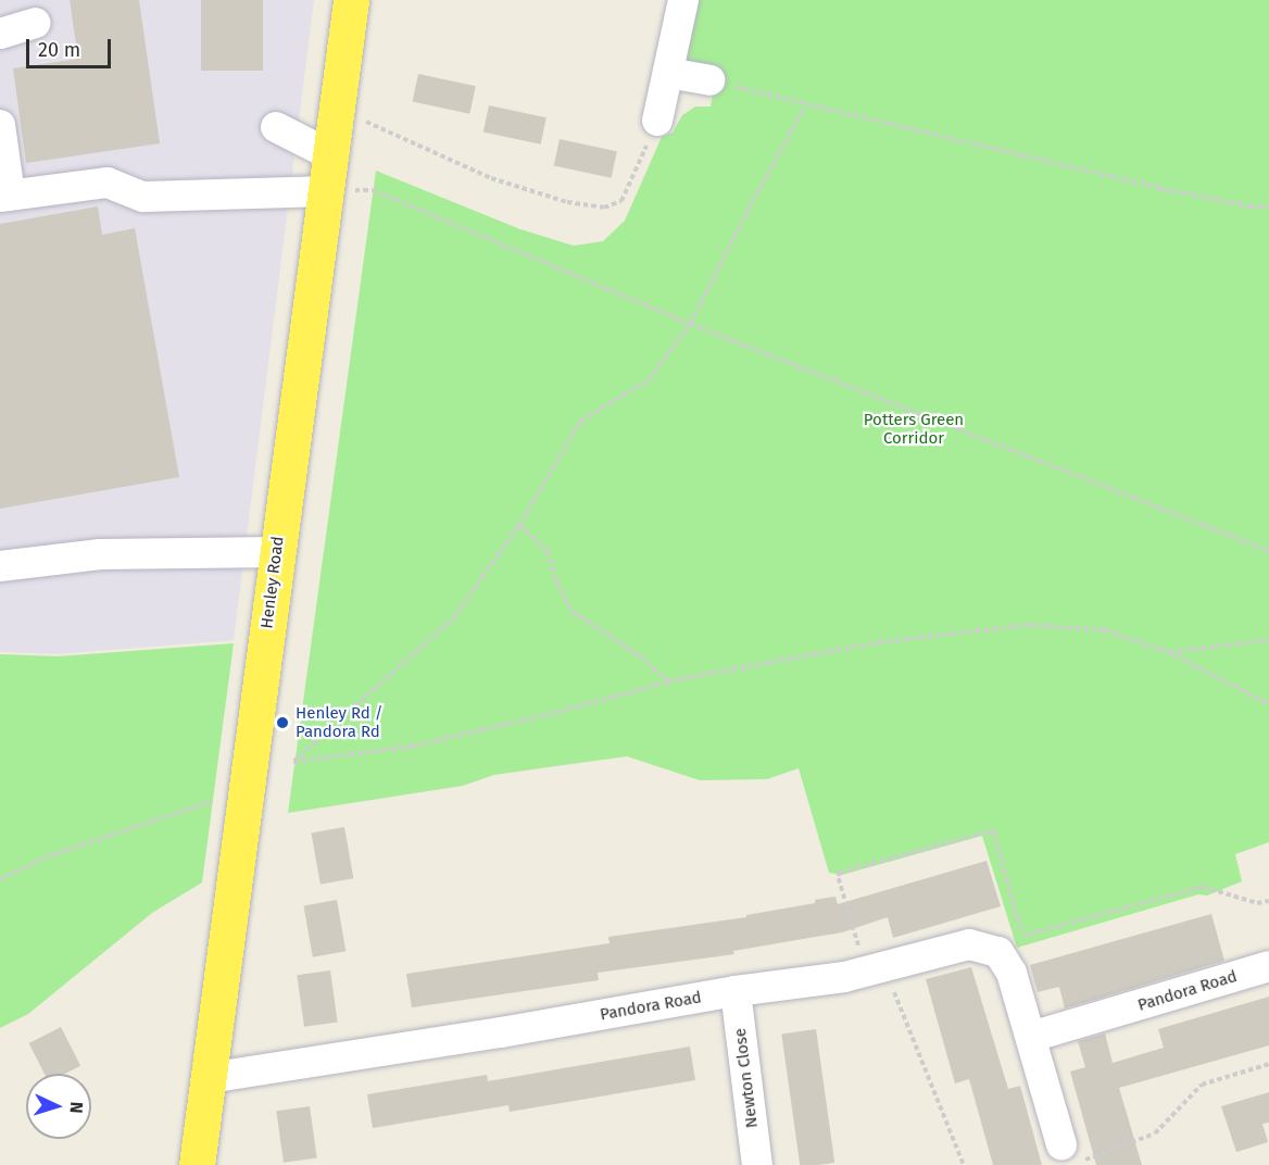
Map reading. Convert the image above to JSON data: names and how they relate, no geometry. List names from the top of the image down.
{
  "streets": {
    "main road": ["Henley Road"],
    "street": ["Pandora Road", "Newton Close"]
  },
  "crossings": [
    ["Henley Road", "Pandora Road"],
    ["Pandora Road", "Newton Close"]
  ],
  "parks": ["Potters Green Corridor"],
  "places": ["Henley Rd / Pandora Rd"],
  "scale_bar": "20 m",
  "north": "right"
}
